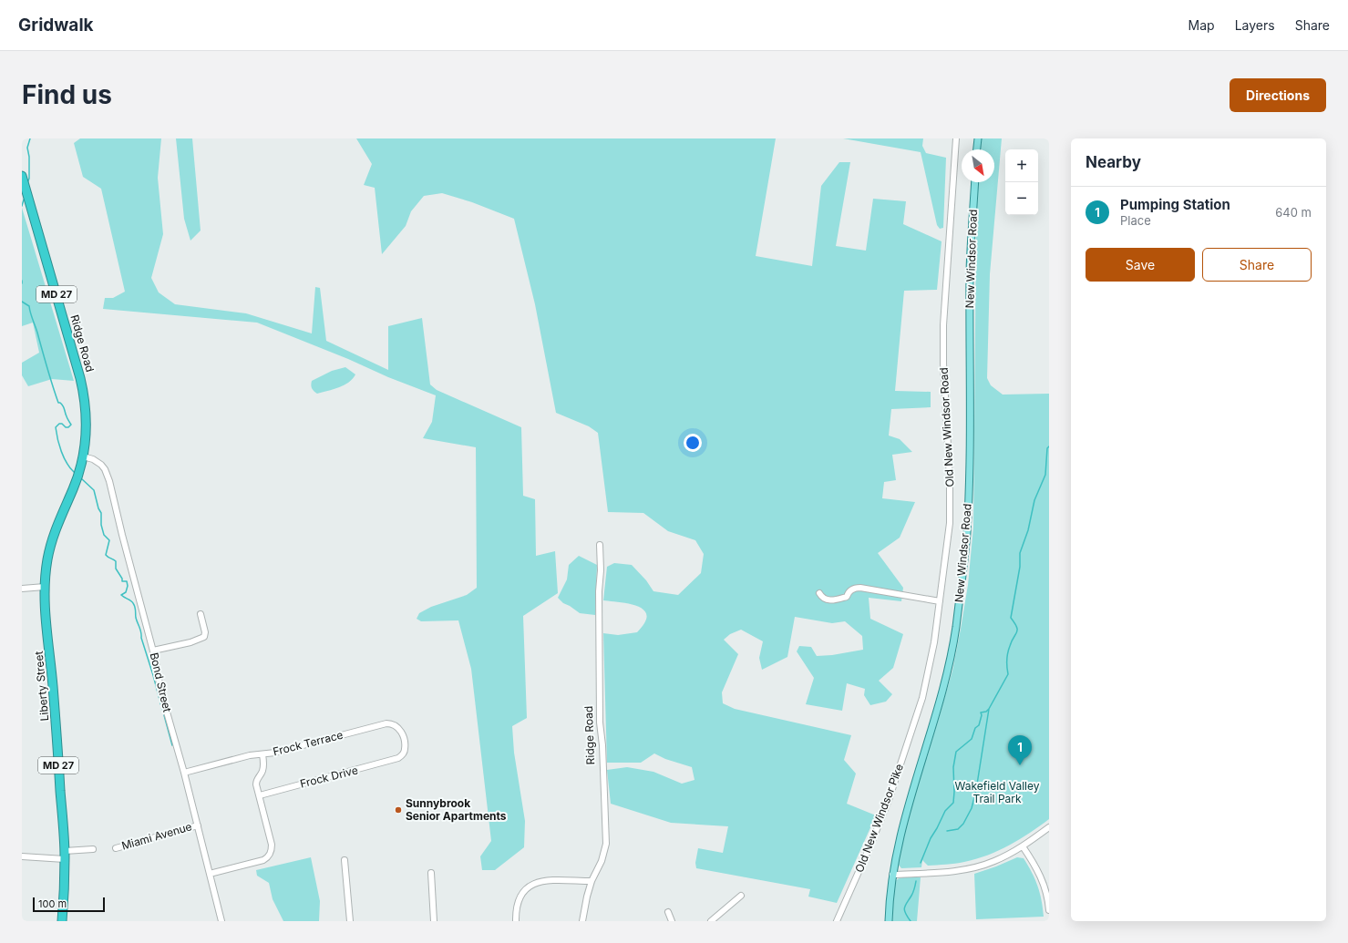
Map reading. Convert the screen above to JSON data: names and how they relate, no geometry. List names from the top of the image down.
{
  "streets": {
    "highway": ["MD 27", "Ridge Road", "Liberty Street"],
    "main road": ["New Windsor Road"],
    "street": [
      "Old New Windsor Road",
      "Bond Street",
      "Frock Terrace",
      "Frock Drive",
      "Old New Windsor Pike",
      "Miami Avenue"
    ]
  },
  "crossings": [
    ["Ridge Road", "Bond Street"],
    ["Ridge Road", "Liberty Street"],
    ["Old New Windsor Road", "Old New Windsor Pike"],
    ["Bond Street", "Liberty Street"],
    ["Bond Street", "Frock Terrace"],
    ["Bond Street", "Miami Avenue"],
    ["Frock Terrace", "Frock Drive"]
  ],
  "parks": ["Wakefield Valley Trail Park"],
  "places": ["Sunnybrook Senior Apartments"],
  "scale_bar": "100 m",
  "north": "bottom right",
  "page": {
    "header": "Gridwalk",
    "nav": ["Map", "Layers", "Share"],
    "buttons": [
      "Directions",
      ["Save", "Share"]
    ],
    "title": "Find us",
    "heading": "Nearby",
    "map_buttons": ["+", "−"],
    "list": [
      {
        "mark": "1",
        "name": "Pumping Station",
        "note": "Place",
        "value": "640 m"
      }
    ],
    "pins": "1",
    "scale": "100 m"
  }
}
